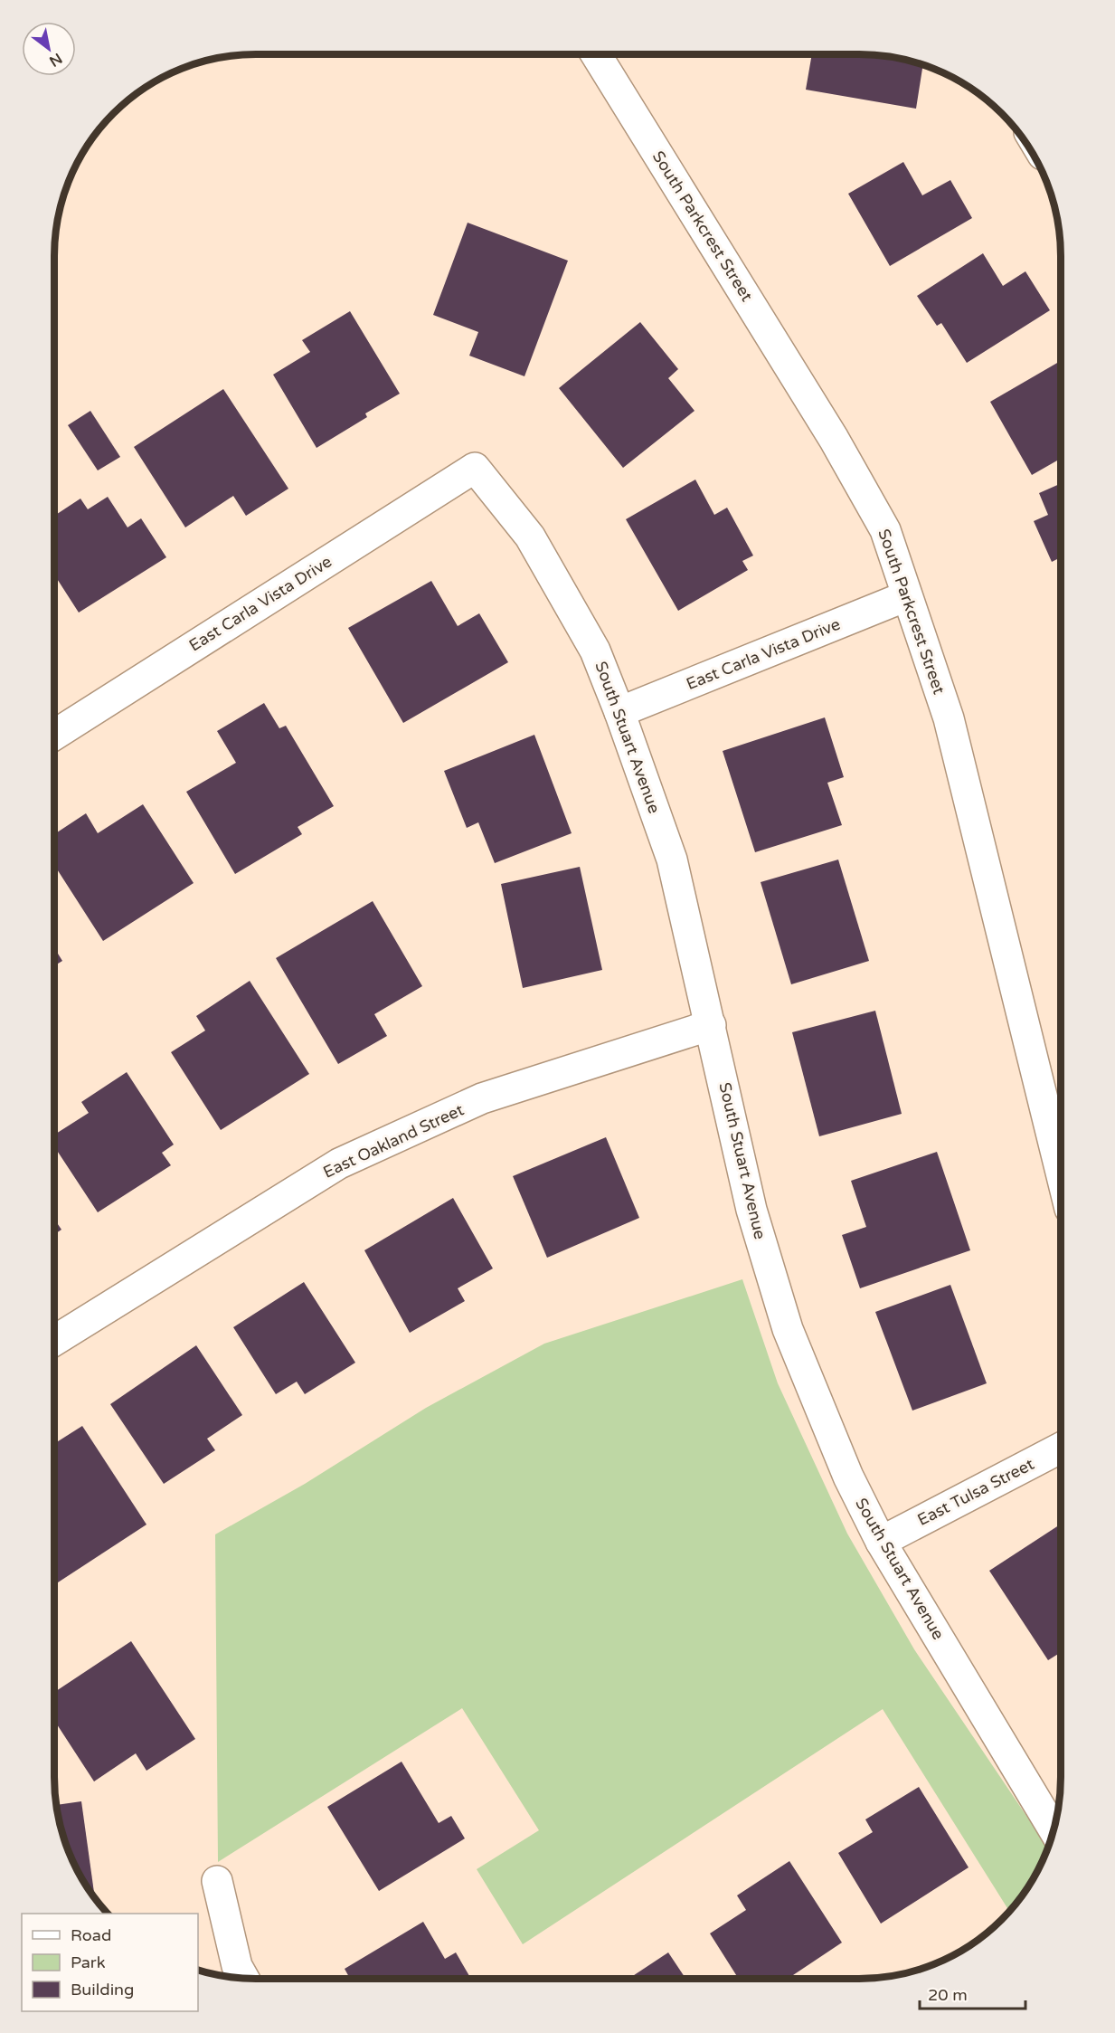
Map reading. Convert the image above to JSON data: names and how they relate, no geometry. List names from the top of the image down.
{
  "streets": {
    "street": [
      "South Parkcrest Street",
      "East Carla Vista Drive",
      "South Stuart Avenue",
      "East Oakland Street",
      "East Tulsa Street"
    ]
  },
  "crossings": [
    ["South Parkcrest Street", "East Carla Vista Drive"],
    ["East Carla Vista Drive", "South Stuart Avenue"],
    ["South Stuart Avenue", "East Oakland Street"],
    ["South Stuart Avenue", "East Tulsa Street"]
  ],
  "legend": ["Road", "Park", "Building"],
  "scale_bar": "20 m",
  "north": "bottom right"
}
